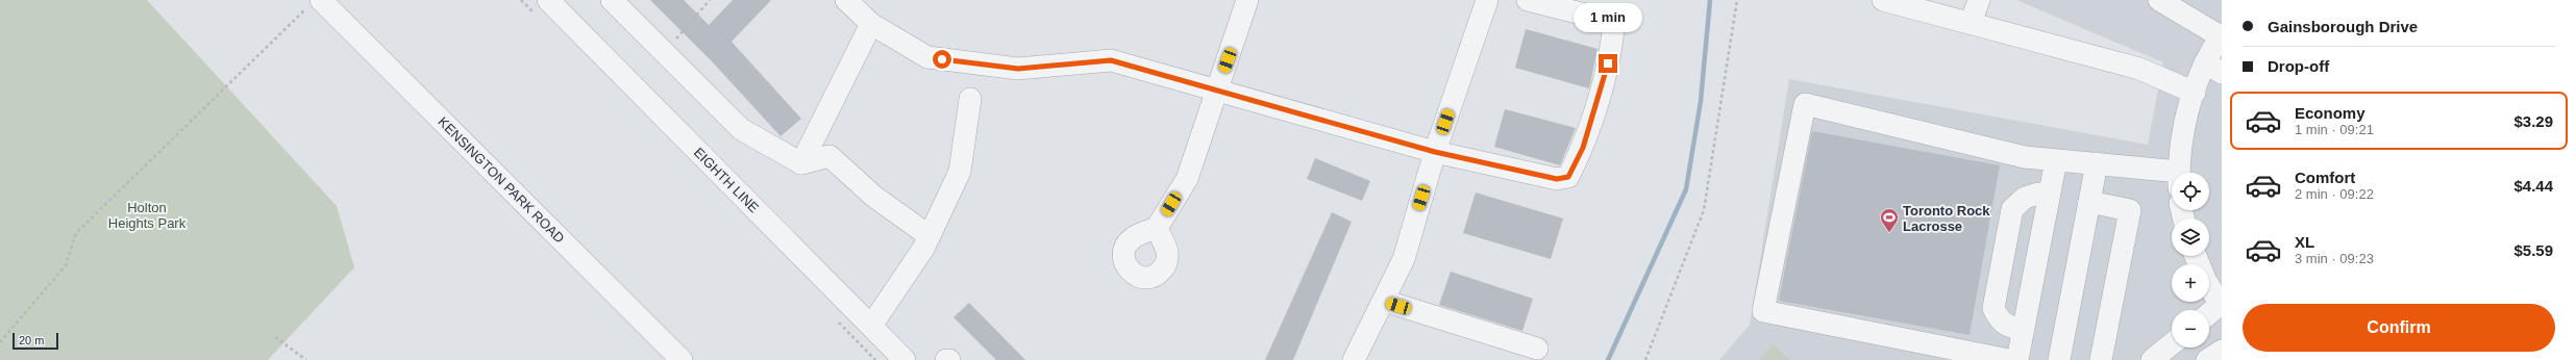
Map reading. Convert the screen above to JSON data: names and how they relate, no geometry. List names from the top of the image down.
{
  "streets": {
    "street": ["KENSINGTON PARK ROAD", "EIGHTH LINE"]
  },
  "parks": ["Holton Heights Park"],
  "places": {
    "sports": ["Toronto Rock Lacrosse"]
  },
  "scale_bar": "20 m",
  "page": {
    "banner": ["Gainsborough Drive", "Drop-off"],
    "bubble": "1 min",
    "list": [
      {
        "name": "Economy",
        "note": "1 min · 09:21",
        "value": "$3.29"
      },
      {
        "name": "Comfort",
        "note": "2 min · 09:22",
        "value": "$4.44"
      },
      {
        "name": "XL",
        "note": "3 min · 09:23",
        "value": "$5.59"
      }
    ],
    "map_buttons": ["+", "−"],
    "buttons": "Confirm",
    "scale": "20 m"
  }
}
